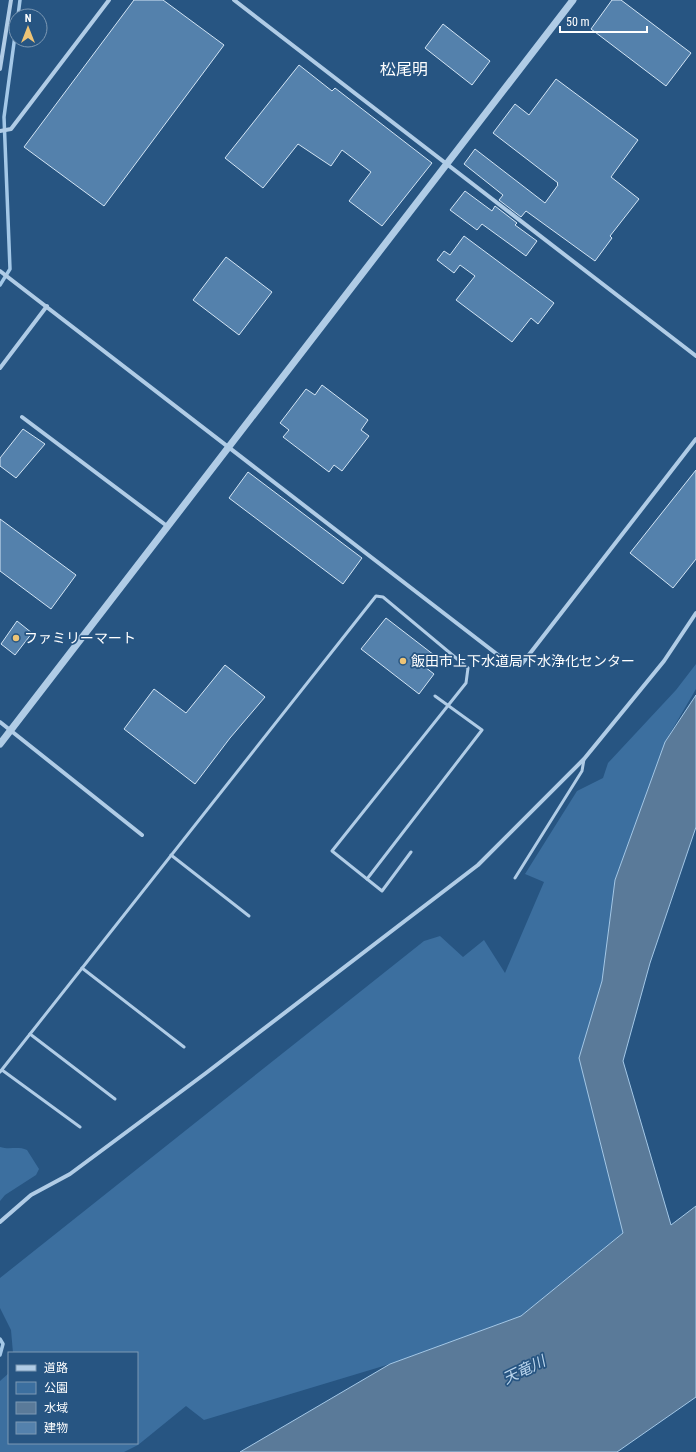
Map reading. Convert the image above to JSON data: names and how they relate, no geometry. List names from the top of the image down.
{
  "districts": ["松尾明"],
  "water": ["天竜川"],
  "places": ["ファミリーマート", "飯田市上下水道局下水浄化センター"],
  "legend": [
    "道路",
    "公園",
    "水域",
    "建物"
  ],
  "scale_bar": "50 m",
  "north": "top"
}
